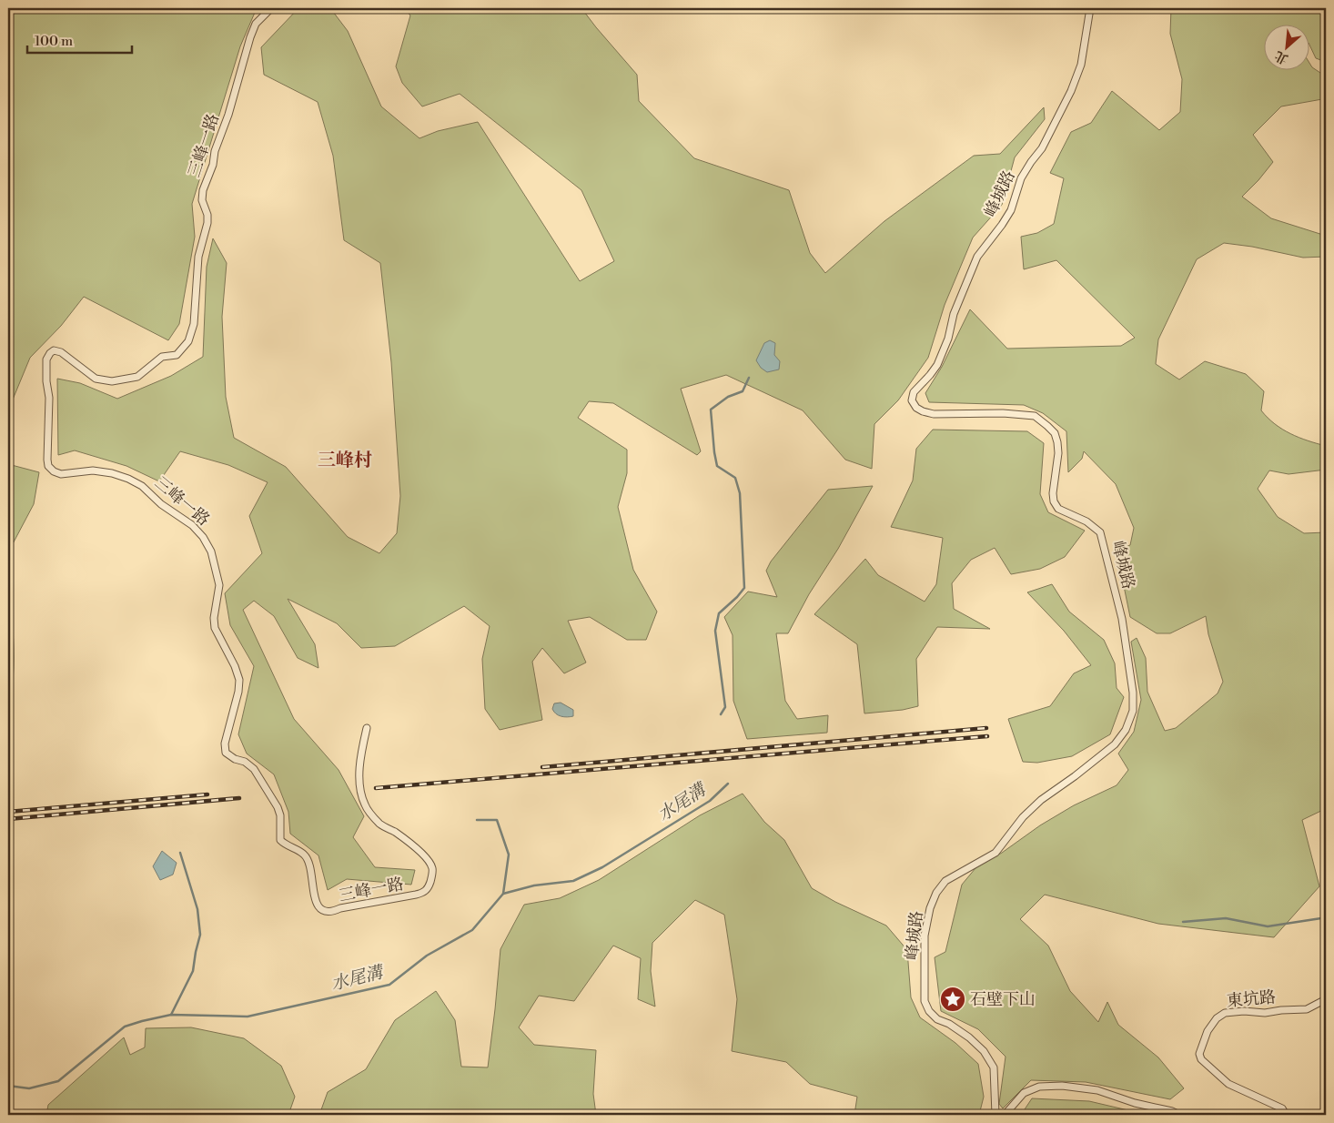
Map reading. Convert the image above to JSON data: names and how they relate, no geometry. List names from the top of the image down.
{
  "streets": {
    "street": ["三峰一路", "峰城路", "東坑路"]
  },
  "districts": ["三峰村"],
  "water": ["水尾溝"],
  "places": {
    "place": ["石壁下山"]
  },
  "scale_bar": "100 m",
  "north": "bottom left"
}
